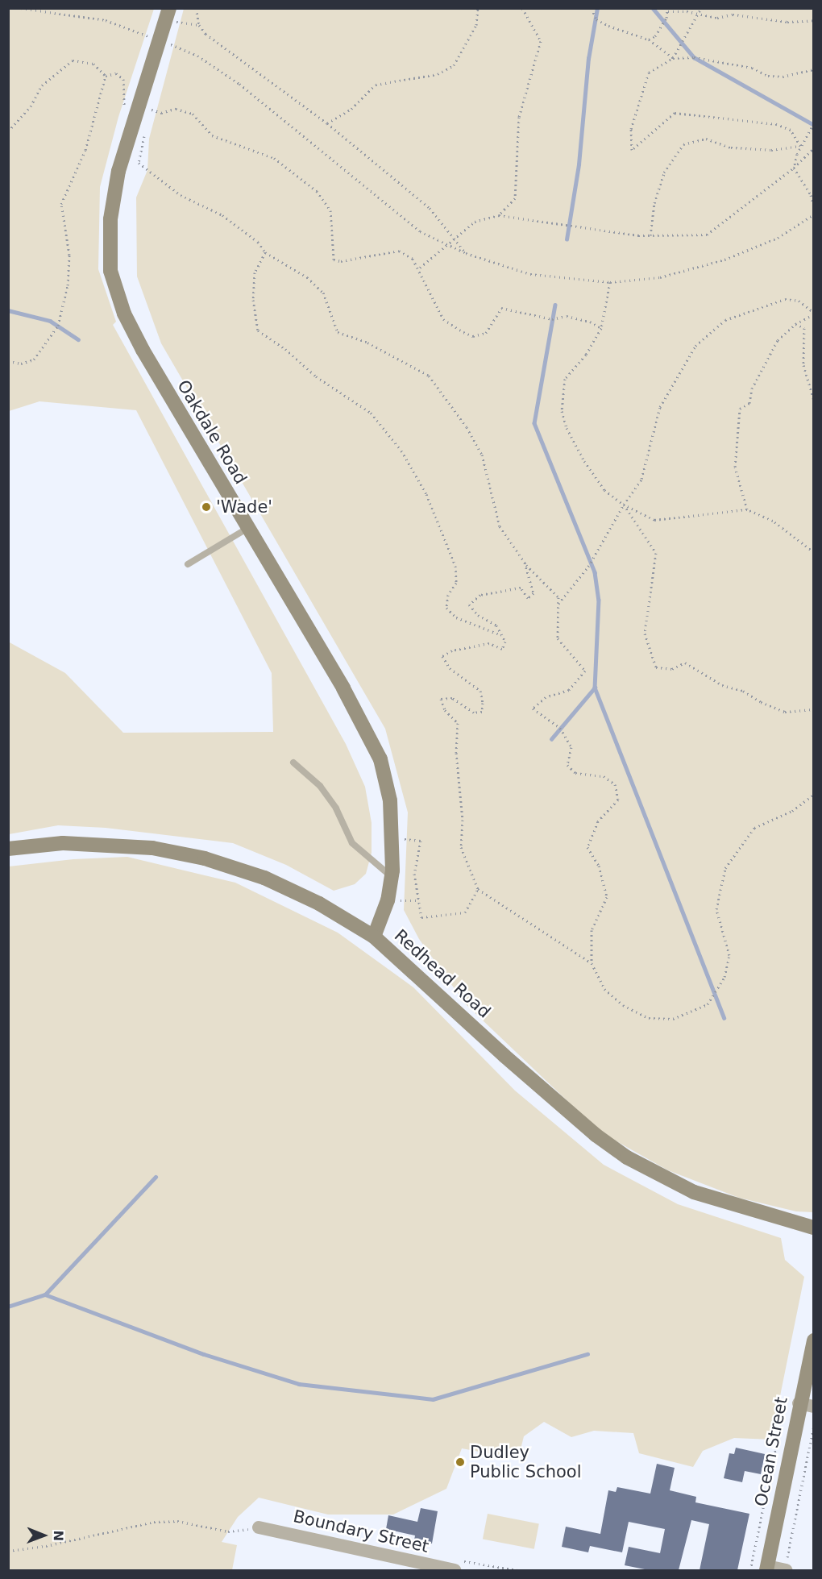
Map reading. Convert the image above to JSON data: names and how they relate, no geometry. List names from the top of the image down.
{
  "streets": {
    "main road": ["Oakdale Road", "Redhead Road", "Ocean Street"],
    "street": ["Boundary Street"]
  },
  "crossings": [
    ["Oakdale Road", "Redhead Road"]
  ],
  "places": ["'Wade'", "Dudley Public School"],
  "north": "right"
}
